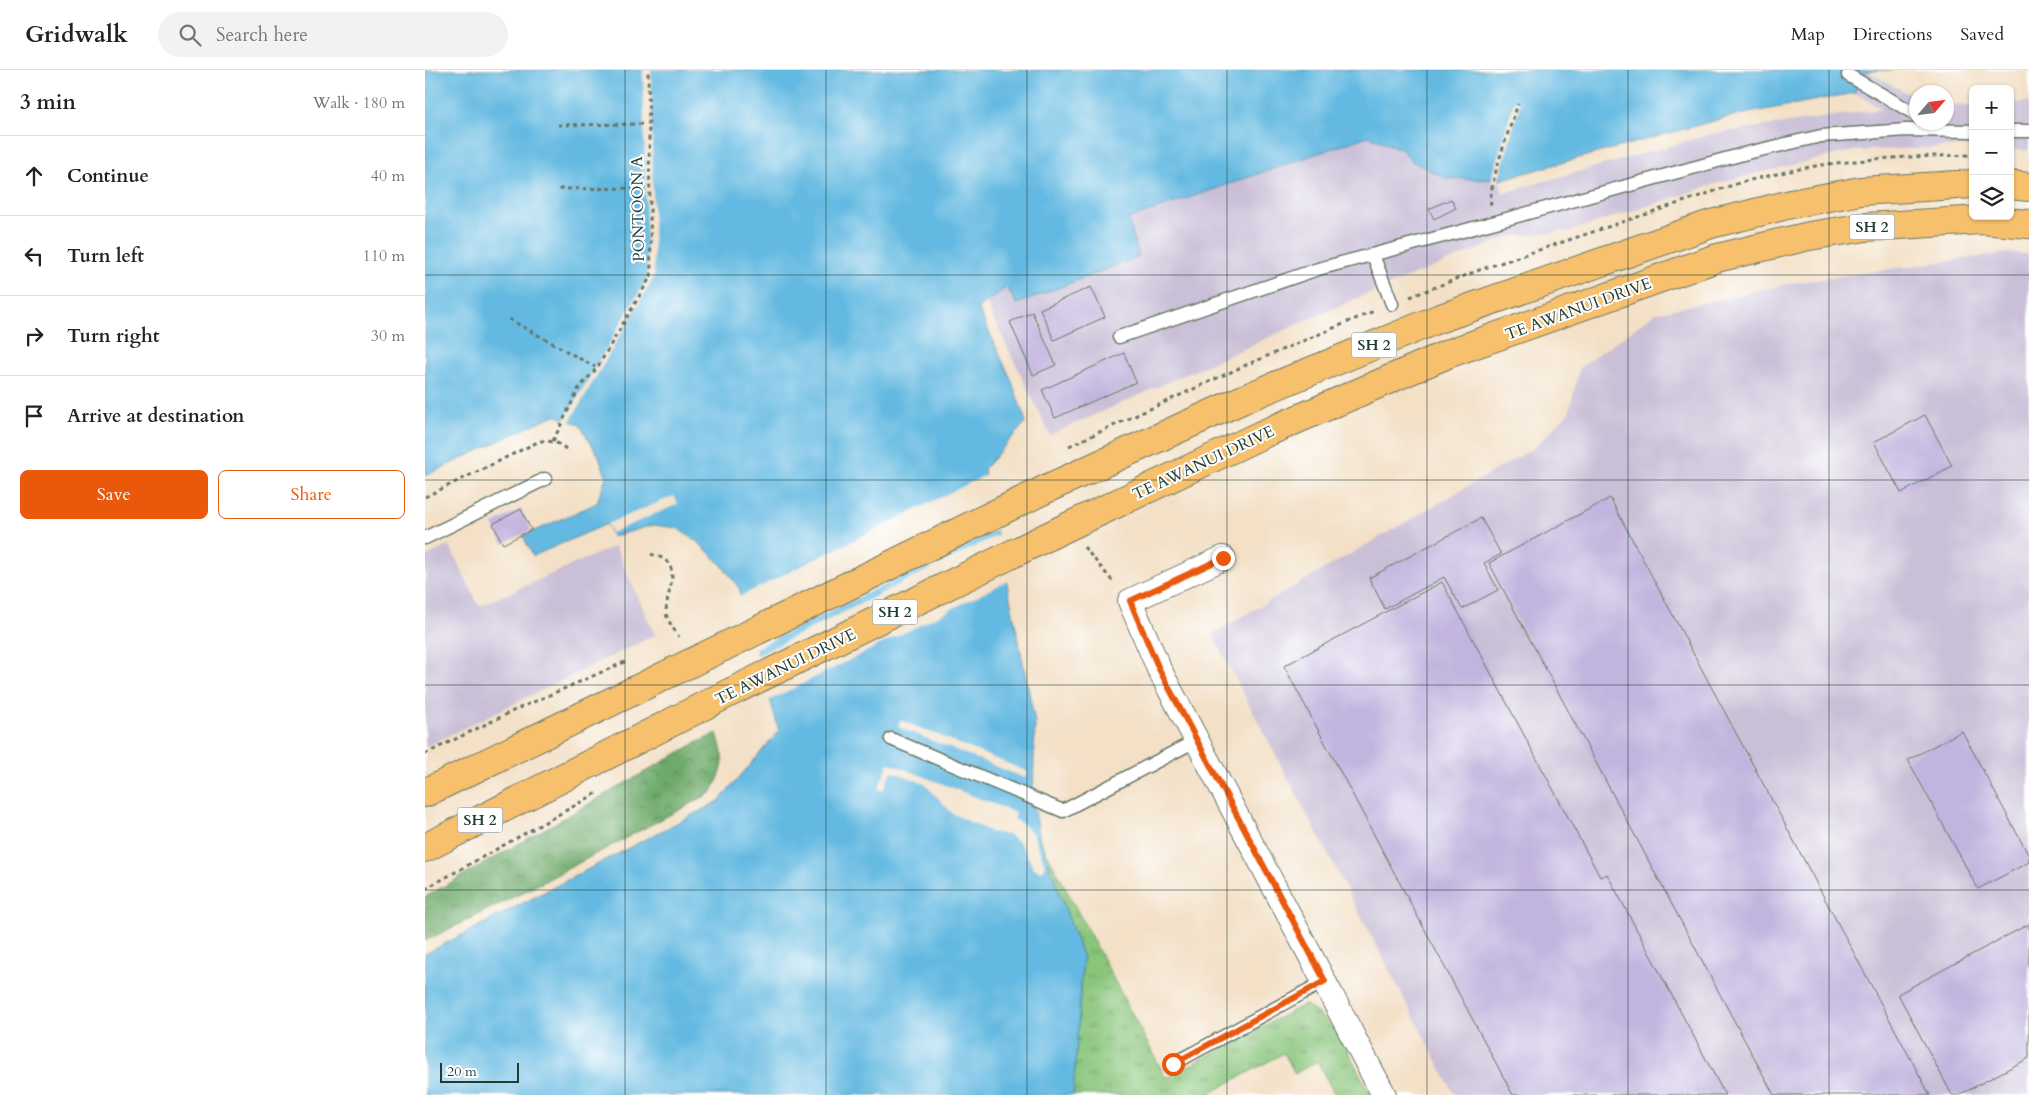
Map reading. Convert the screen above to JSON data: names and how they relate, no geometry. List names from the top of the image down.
{
  "streets": {
    "highway": ["SH 2", "TE AWANUI DRIVE"],
    "path": ["PONTOON A"]
  },
  "scale_bar": "20 m",
  "north": "top right",
  "page": {
    "header": "Gridwalk",
    "search": "Search here",
    "nav": ["Map", "Directions", "Saved"],
    "heading": ["3 min", "Walk · 180 m"],
    "map_buttons": ["+", "−"],
    "list": [
      ["Continue", "40 m"],
      ["Turn left", "110 m"],
      ["Turn right", "30 m"],
      "Arrive at destination"
    ],
    "buttons": ["Save", "Share"],
    "scale": "20 m"
  }
}
